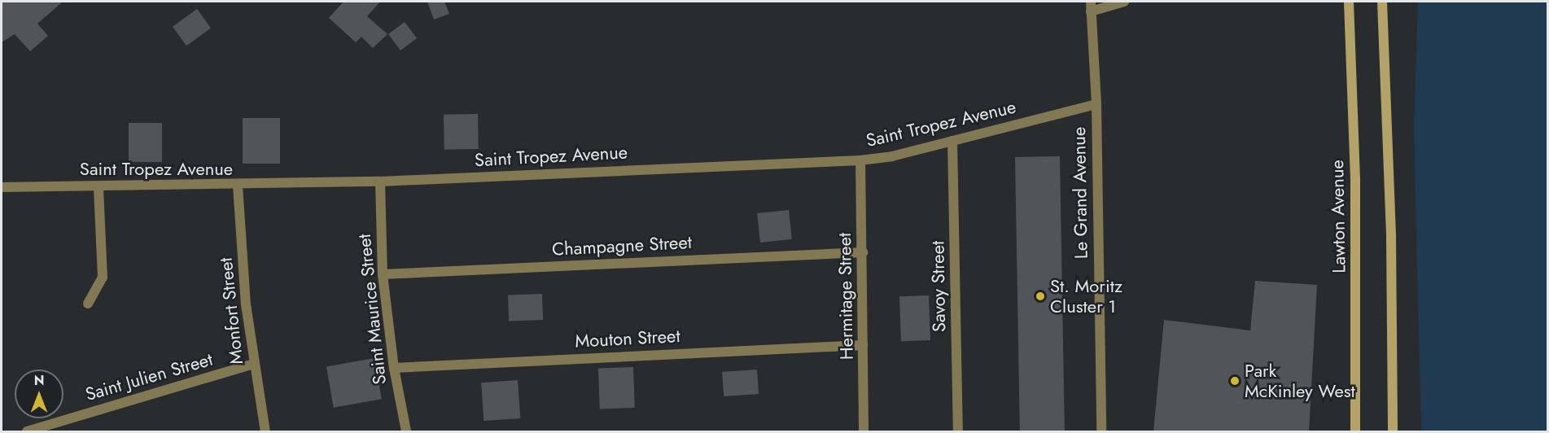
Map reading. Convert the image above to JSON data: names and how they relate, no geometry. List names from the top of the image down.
{
  "streets": {
    "main road": ["Lawton Avenue"],
    "street": [
      "Saint Tropez Avenue",
      "Le Grand Avenue",
      "Champagne Street",
      "Savoy Street",
      "Hermitage Street",
      "Saint Maurice Street",
      "Monfort Street",
      "Mouton Street",
      "Saint Julien Street"
    ]
  },
  "crossings": [
    ["Saint Tropez Avenue", "Le Grand Avenue"],
    ["Saint Tropez Avenue", "Savoy Street"],
    ["Saint Tropez Avenue", "Hermitage Street"],
    ["Saint Tropez Avenue", "Saint Maurice Street"],
    ["Saint Tropez Avenue", "Monfort Street"],
    ["Champagne Street", "Hermitage Street"],
    ["Champagne Street", "Saint Maurice Street"],
    ["Hermitage Street", "Mouton Street"],
    ["Saint Maurice Street", "Mouton Street"],
    ["Monfort Street", "Saint Julien Street"]
  ],
  "places": ["St. Moritz Cluster 1", "Park McKinley West"],
  "north": "top"
}
